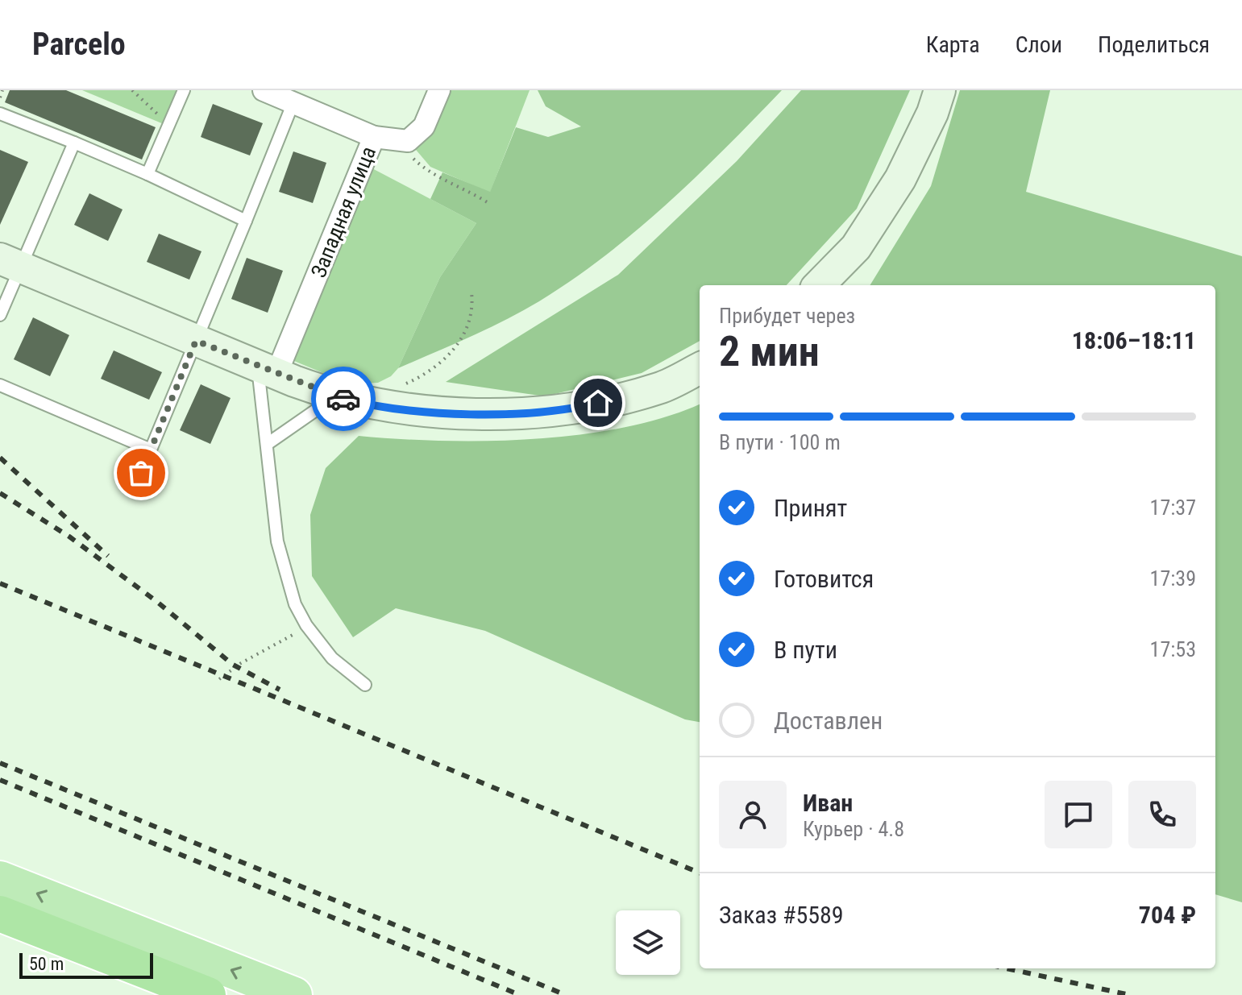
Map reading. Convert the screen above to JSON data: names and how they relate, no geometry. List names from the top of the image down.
{
  "streets": {
    "street": ["Западная улица"]
  },
  "scale_bar": "50 m",
  "page": {
    "header": "Parcelo",
    "nav": ["Карта", "Слои", "Поделиться"],
    "heading": ["2 мин", "Прибудет через", "18:06–18:11"],
    "panel": [
      "Иван",
      "Курьер · 4.8",
      "Заказ #5589",
      "704 ₽"
    ],
    "bar": "В пути · 100 m",
    "list": [
      ["Принят", "17:37"],
      ["Готовится", "17:39"],
      ["В пути", "17:53"],
      "Доставлен"
    ],
    "scale": "50 m"
  }
}
